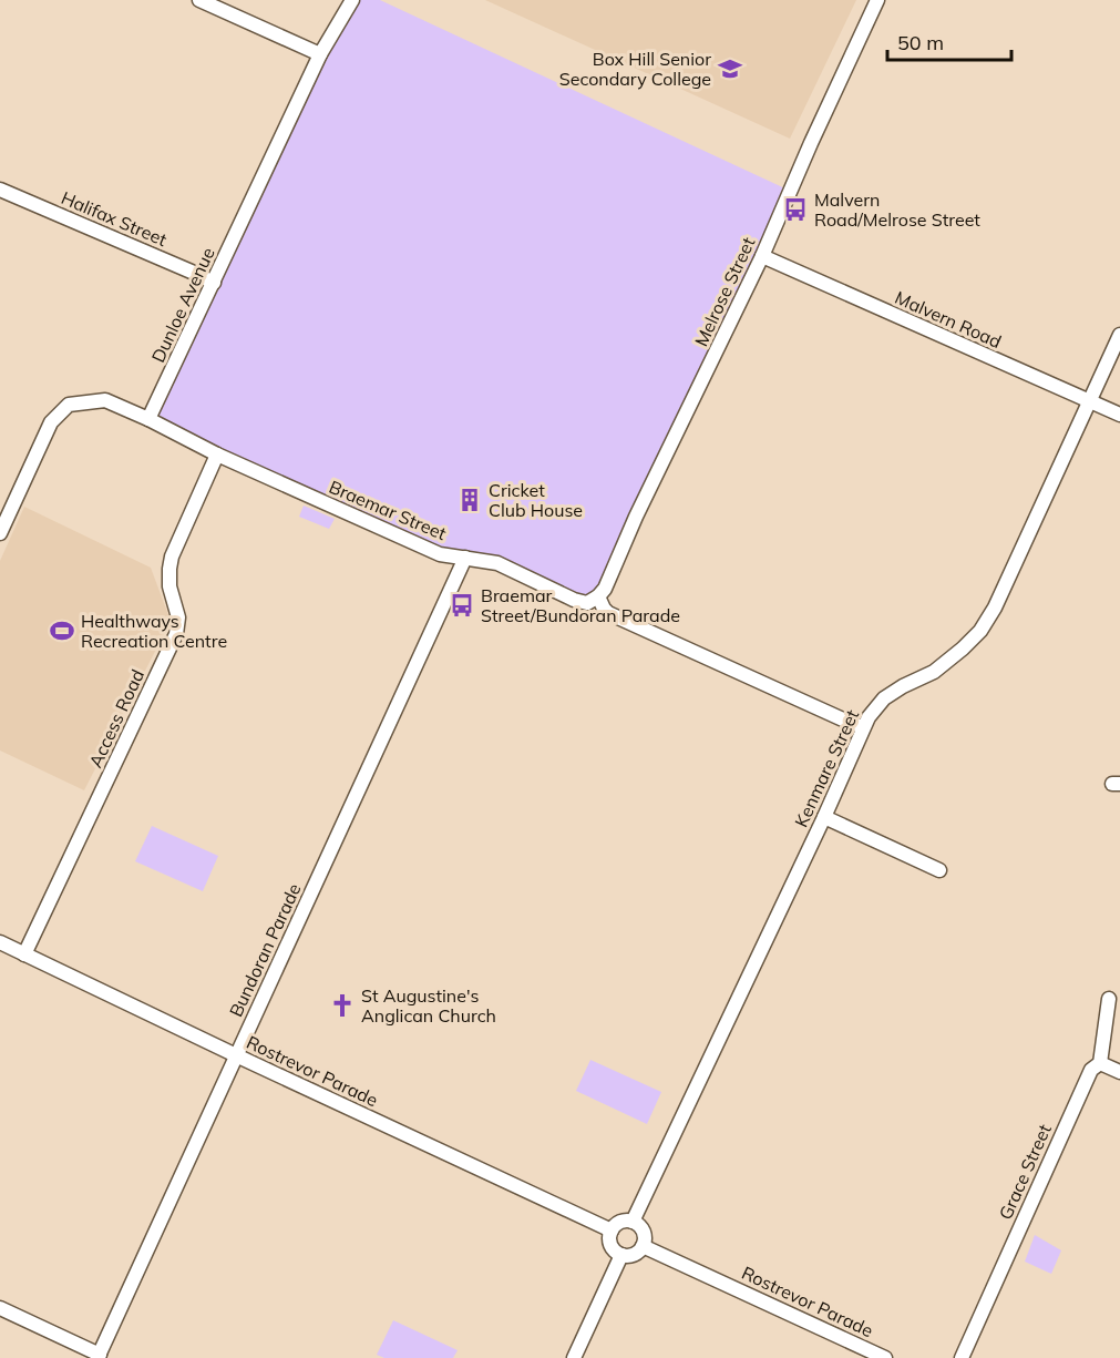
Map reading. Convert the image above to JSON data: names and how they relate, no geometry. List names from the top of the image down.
{
  "streets": {
    "street": [
      "Halifax Street",
      "Melrose Street",
      "Dunloe Avenue",
      "Malvern Road",
      "Braemar Street",
      "Access Road",
      "Kenmare Street",
      "Bundoran Parade",
      "Rostrevor Parade",
      "Grace Street"
    ]
  },
  "crossings": [
    ["Halifax Street", "Dunloe Avenue"],
    ["Melrose Street", "Malvern Road"],
    ["Melrose Street", "Braemar Street"],
    ["Dunloe Avenue", "Braemar Street"],
    ["Malvern Road", "Kenmare Street"],
    ["Braemar Street", "Access Road"],
    ["Braemar Street", "Bundoran Parade"],
    ["Access Road", "Rostrevor Parade"],
    ["Kenmare Street", "Rostrevor Parade"],
    ["Bundoran Parade", "Rostrevor Parade"]
  ],
  "places": {
    "school or university": ["Box Hill Senior Secondary College"],
    "bus stop": ["Malvern Road/Melrose Street", "Braemar Street/Bundoran Parade"],
    "building": ["Cricket Club House"],
    "sports": ["Healthways Recreation Centre"],
    "church": ["St Augustine's Anglican Church"]
  },
  "scale_bar": "50 m"
}
